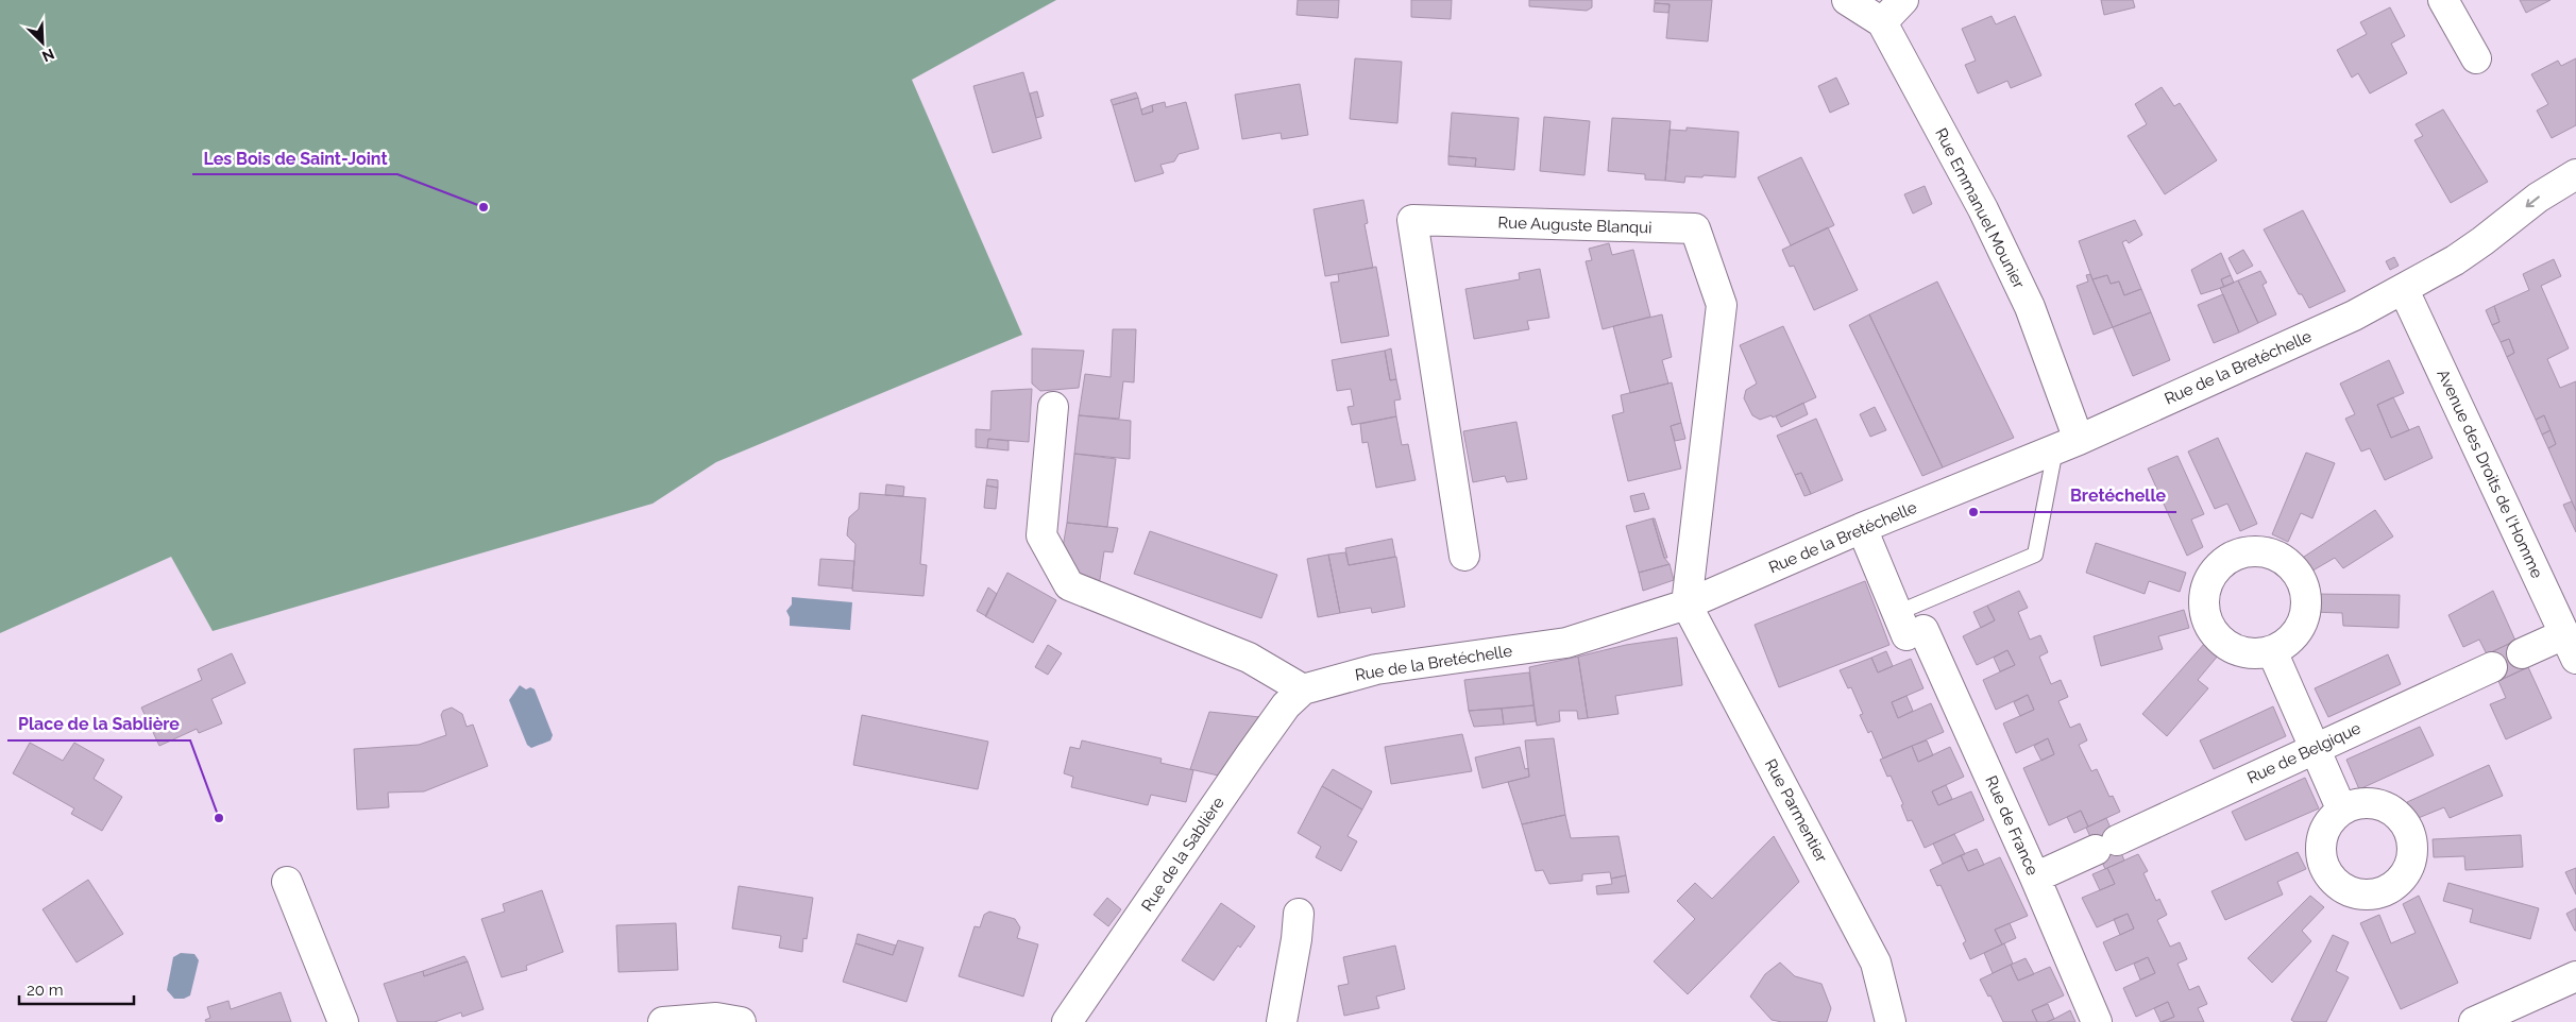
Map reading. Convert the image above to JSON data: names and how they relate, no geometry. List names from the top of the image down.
{
  "streets": {
    "street": [
      "Rue Emmanuel Mounier",
      "Rue Auguste Blanqui",
      "Rue de la Bretéchelle",
      "Avenue des Droits de l'Homme",
      "Rue de Belgique",
      "Rue Parmentier",
      "Rue de France",
      "Rue de la Sablière"
    ]
  },
  "crossings": [
    ["Rue Emmanuel Mounier", "Rue de la Bretéchelle"],
    ["Rue Auguste Blanqui", "Rue de la Bretéchelle"],
    ["Rue Auguste Blanqui", "Rue Parmentier"],
    ["Rue de la Bretéchelle", "Avenue des Droits de l'Homme"],
    ["Rue de la Bretéchelle", "Rue Parmentier"],
    ["Rue de la Bretéchelle", "Rue de France"],
    ["Rue de la Bretéchelle", "Rue de la Sablière"],
    ["Rue de Belgique", "Rue de France"]
  ],
  "places": ["Les Bois de Saint-Joint", "Bretéchelle", "Place de la Sablière"],
  "scale_bar": "20 m",
  "north": "bottom right"
}
